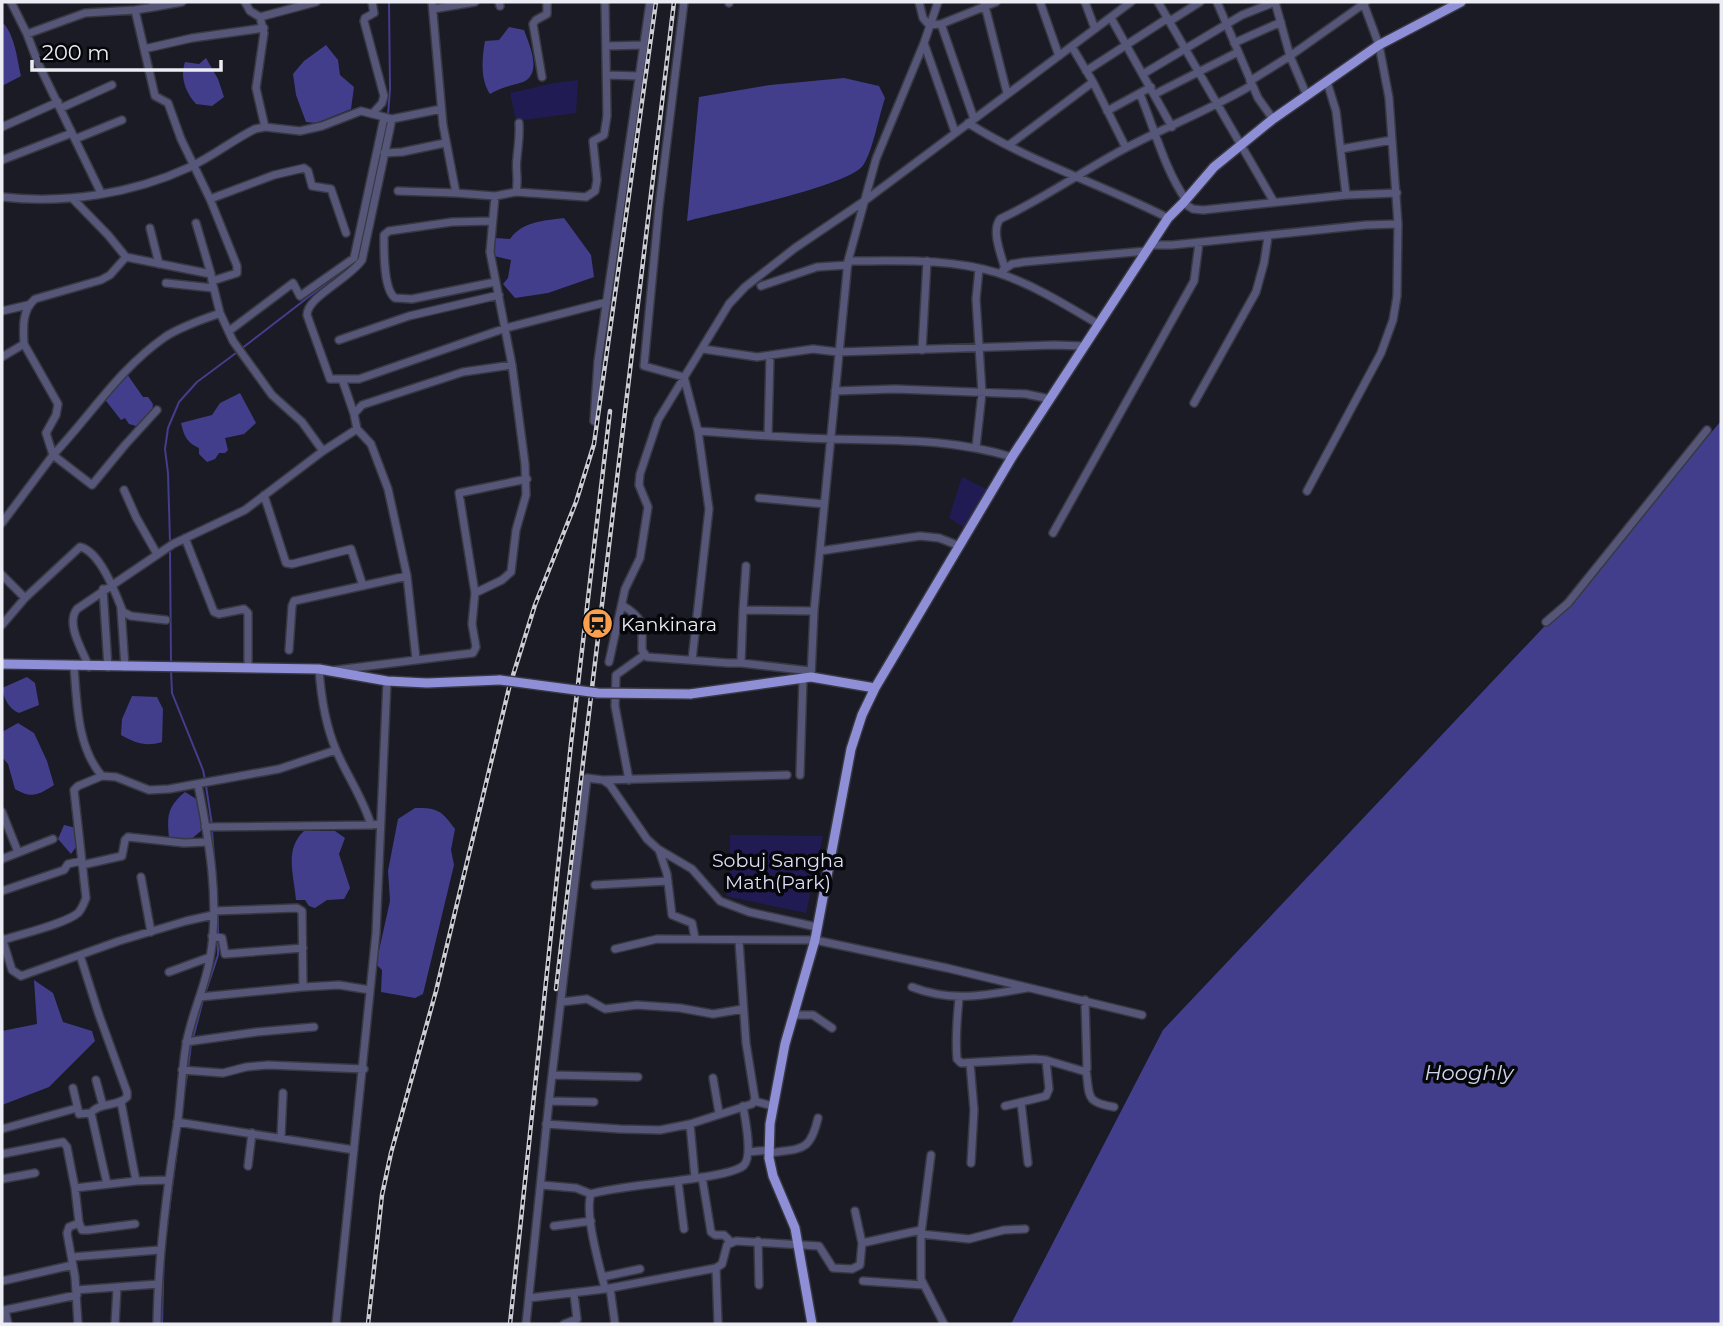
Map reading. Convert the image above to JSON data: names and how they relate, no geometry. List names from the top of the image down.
{
  "water": ["Hooghly"],
  "parks": ["Sobuj Sangha Math(Park)"],
  "places": {
    "station": ["Kankinara"]
  },
  "scale_bar": "200 m"
}
